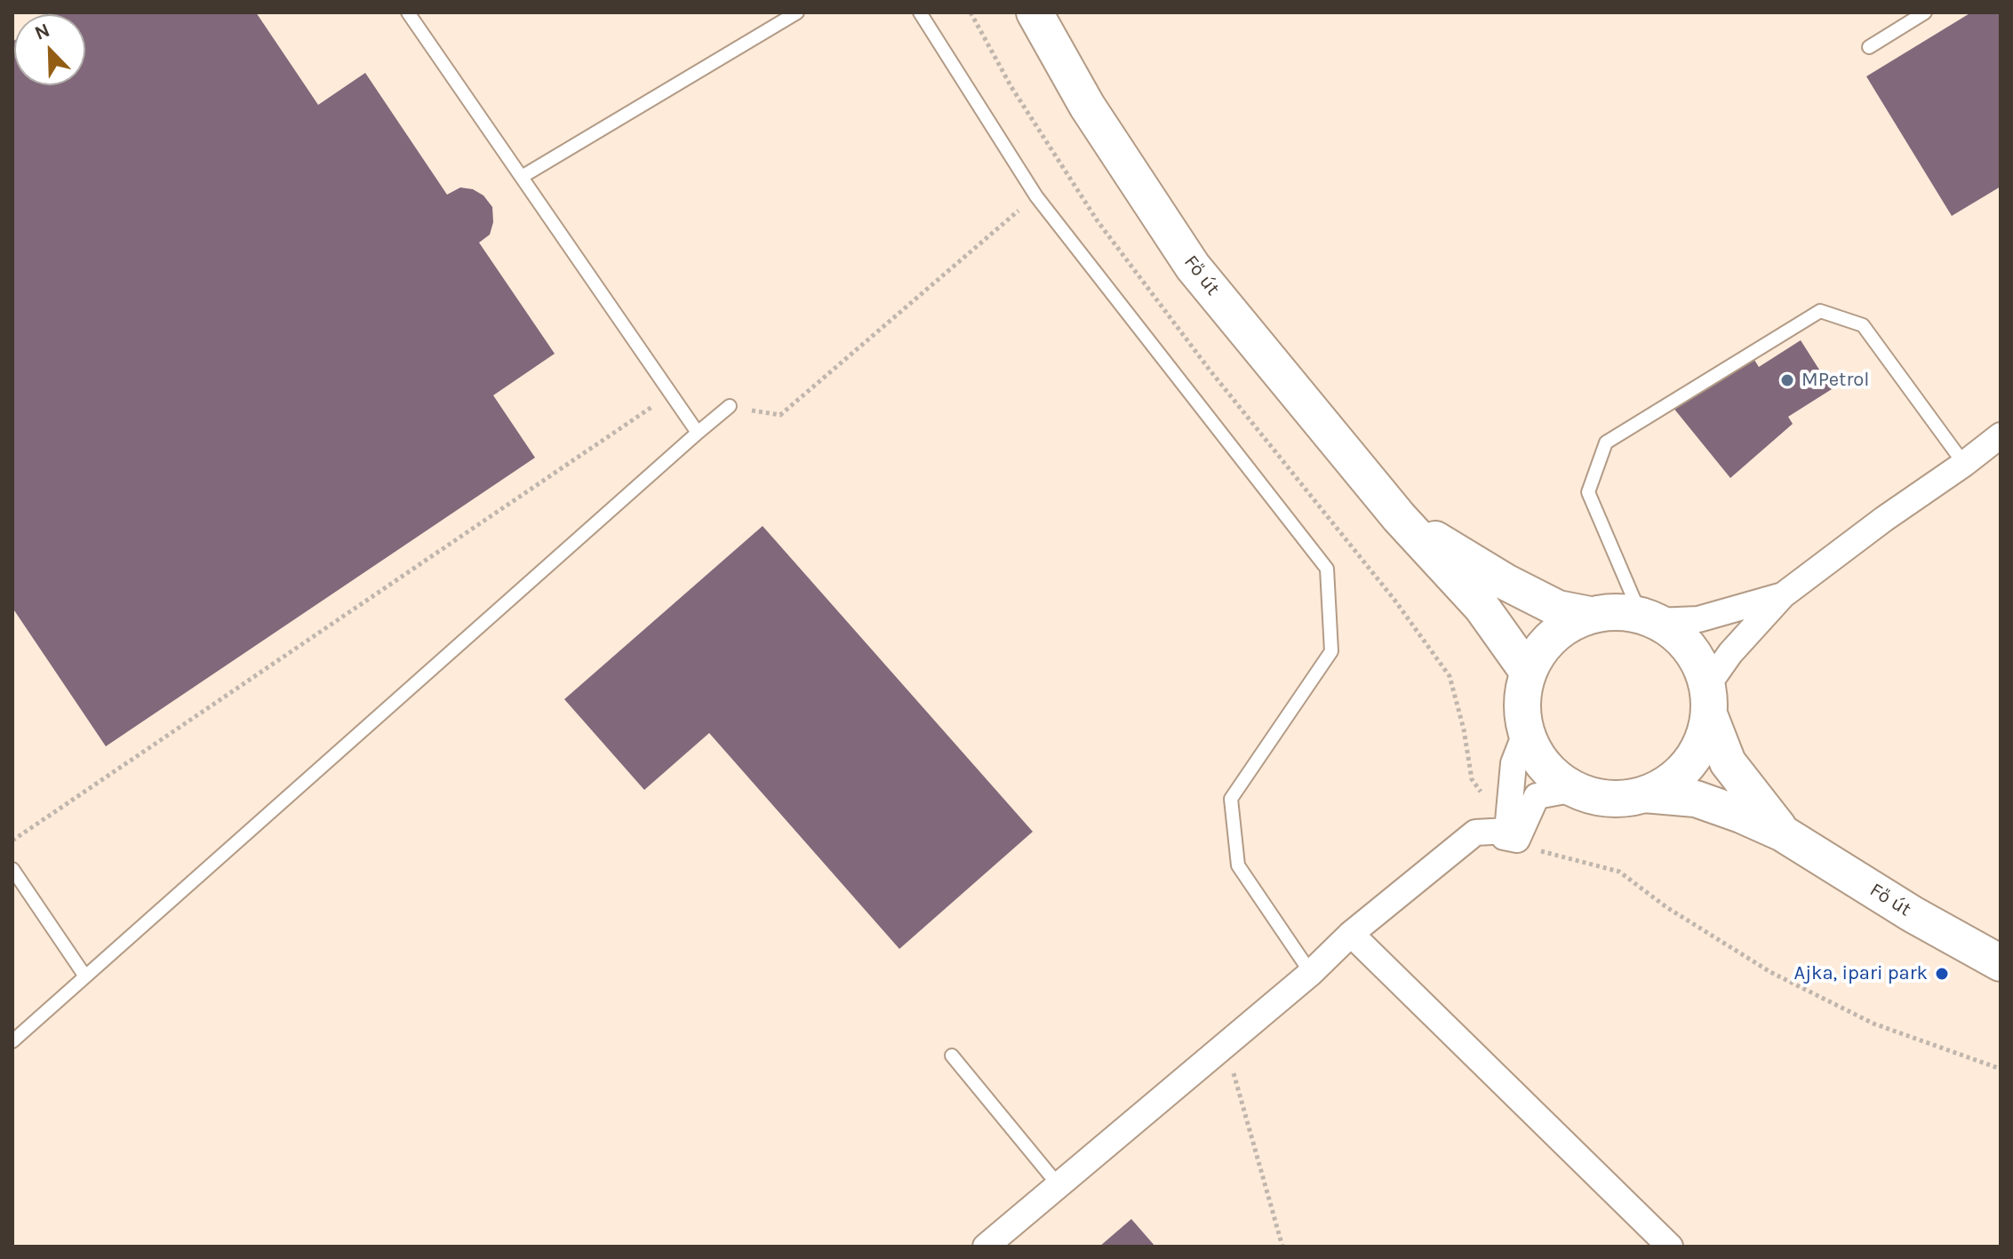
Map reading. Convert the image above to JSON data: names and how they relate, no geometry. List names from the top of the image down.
{
  "streets": {
    "main road": ["Fő út"]
  },
  "places": ["MPetrol", "Ajka, ipari park"],
  "north": "top left"
}
